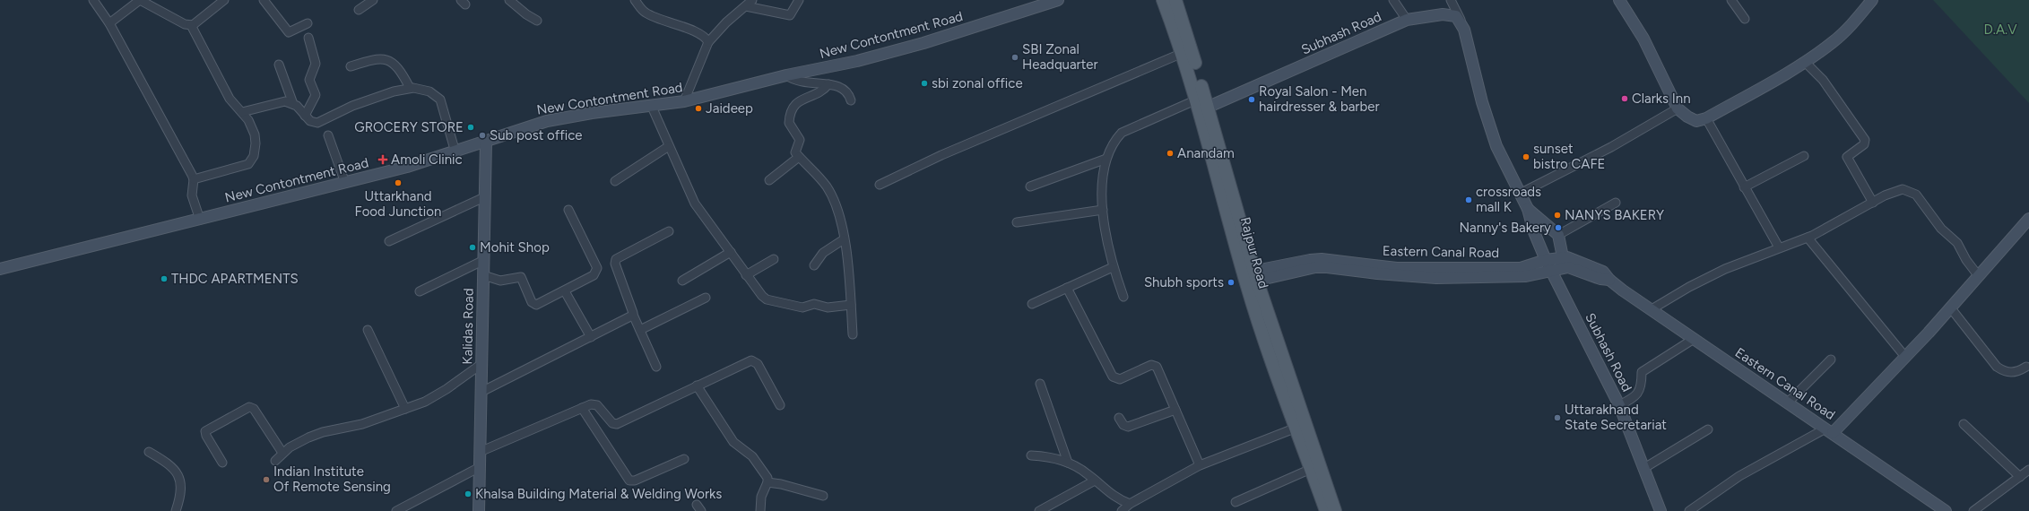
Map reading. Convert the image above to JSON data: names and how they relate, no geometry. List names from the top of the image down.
{
  "streets": {
    "main road": ["Rajpur Road"],
    "street": [
      "Subhash Road",
      "New Contontment Road",
      "Eastern Canal Road",
      "Kalidas Road"
    ]
  },
  "crossings": [
    ["Subhash Road", "Eastern Canal Road"],
    ["Subhash Road", "Rajpur Road"],
    ["New Contontment Road", "Kalidas Road"],
    ["Eastern Canal Road", "Rajpur Road"]
  ],
  "parks": ["D.A.V"],
  "places": {
    "other": [
      "SBI Zonal Headquarter",
      "sbi zonal office",
      "Clarks Inn",
      "Royal Salon - Men hairdresser & barber",
      "Jaideep",
      "GROCERY STORE",
      "Sub post office",
      "Anandam",
      "sunset bistro CAFE",
      "Uttarkhand Food Junction",
      "crossroads mall K",
      "NANYS BAKERY",
      "Nanny's Bakery",
      "Mohit Shop",
      "THDC APARTMENTS",
      "Shubh sports",
      "Uttarakhand State Secretariat",
      "Indian Institute Of Remote Sensing",
      "Khalsa Building Material & Welding Works"
    ],
    "health": ["Amoli Clinic"]
  }
}
